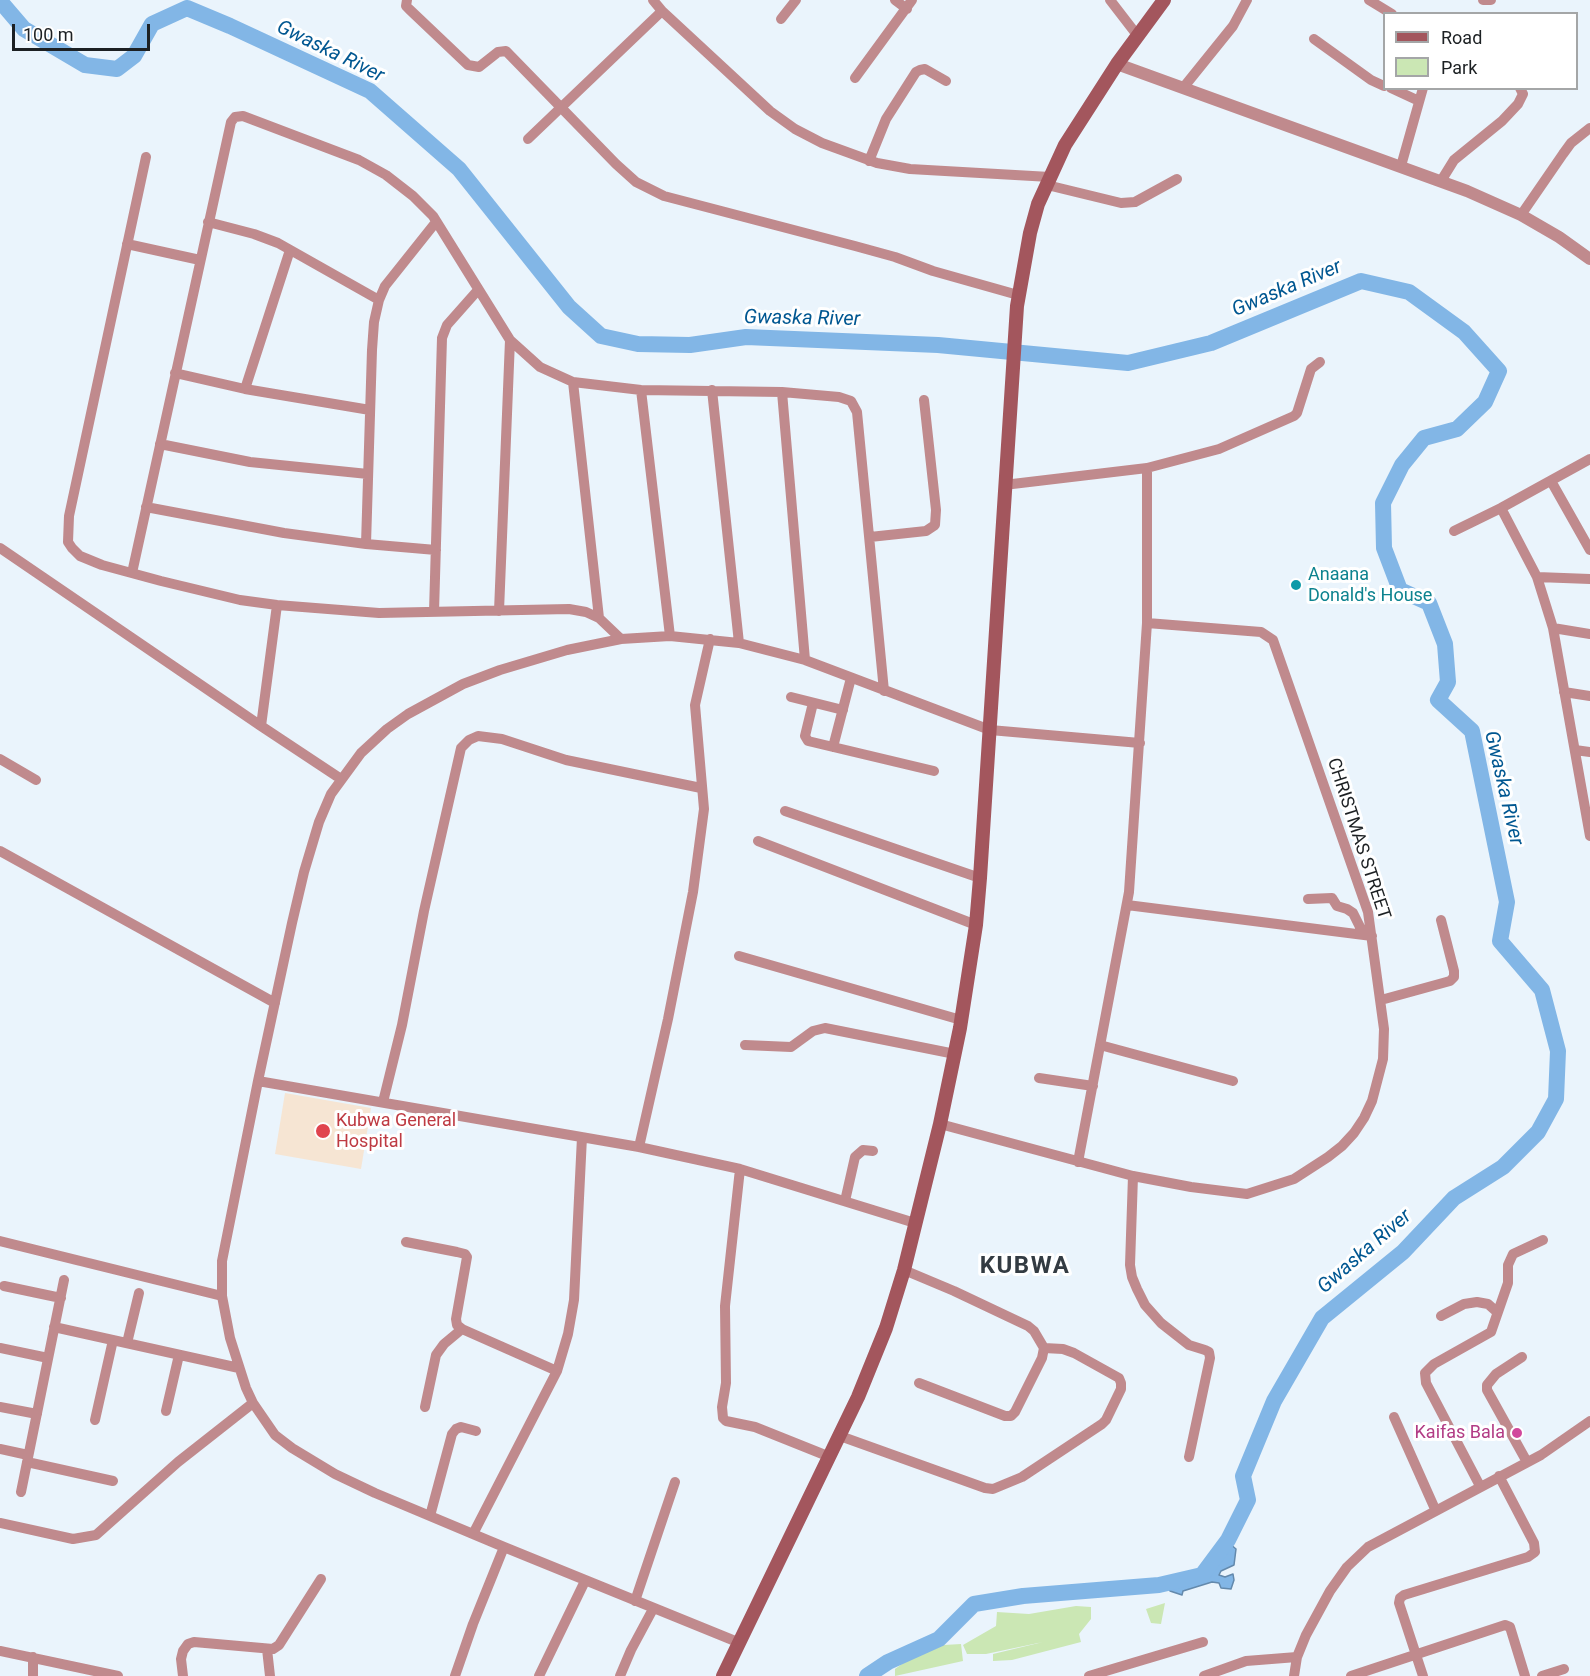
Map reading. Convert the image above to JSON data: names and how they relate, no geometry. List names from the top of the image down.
{
  "streets": {
    "street": ["CHRISTMAS STREET"]
  },
  "districts": ["KUBWA"],
  "water": ["Gwaska River"],
  "places": ["Anaana Donald's House", "Kubwa General Hospital", "Kaifas Bala"],
  "legend": ["Road", "Park"],
  "scale_bar": "100 m"
}
